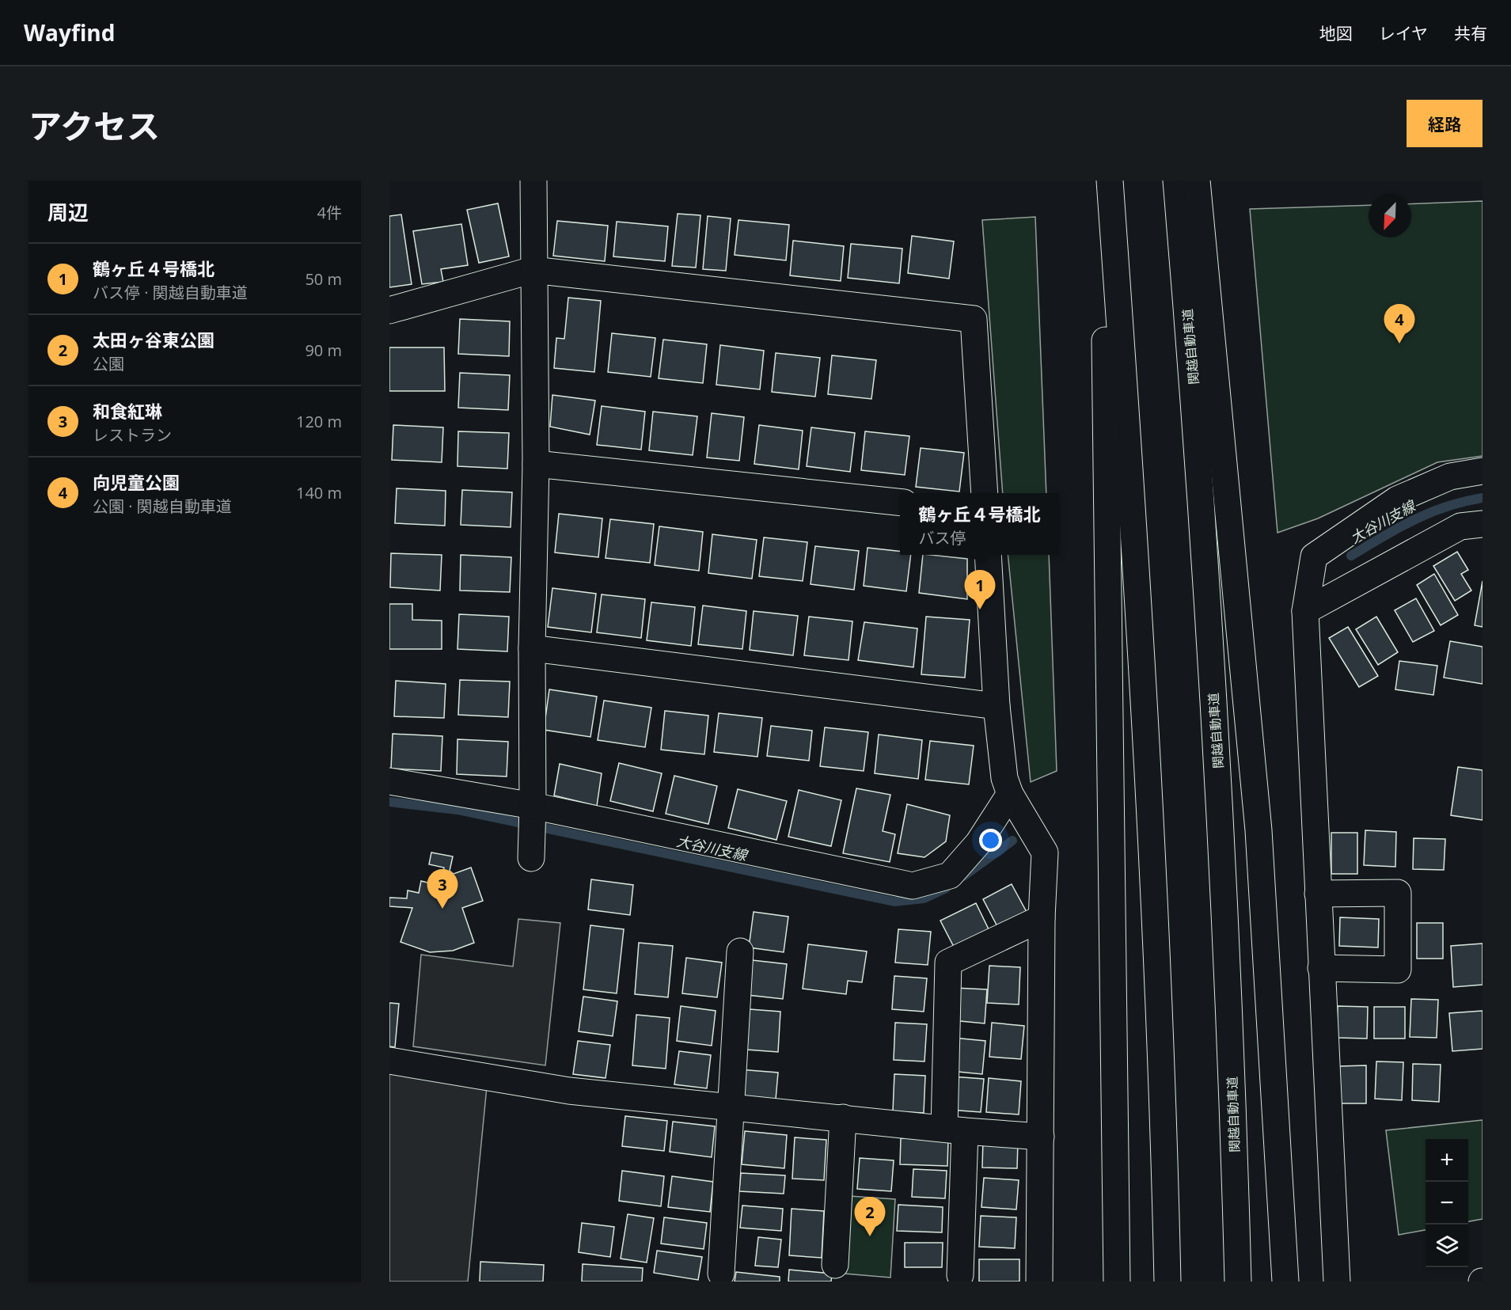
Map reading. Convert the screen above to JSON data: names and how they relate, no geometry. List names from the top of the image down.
{
  "streets": {
    "main road": ["関越自動車道"]
  },
  "water": ["大谷川支線"],
  "north": "bottom left",
  "page": {
    "header": "Wayfind",
    "nav": ["地図", "レイヤ", "共有"],
    "title": "アクセス",
    "buttons": "経路",
    "heading": ["周辺", "4件"],
    "list": [
      {
        "mark": "1",
        "name": "鶴ヶ丘４号橋北",
        "note": "バス停 · 関越自動車道",
        "value": "50 m"
      },
      {
        "mark": "2",
        "name": "太田ヶ谷東公園",
        "note": "公園",
        "value": "90 m"
      },
      {
        "mark": "3",
        "name": "和食紅琳",
        "note": "レストラン",
        "value": "120 m"
      },
      {
        "mark": "4",
        "name": "向児童公園",
        "note": "公園 · 関越自動車道",
        "value": "140 m"
      }
    ],
    "pins": [
      "4",
      "1",
      "3",
      "2"
    ],
    "popup": ["鶴ヶ丘４号橋北", "バス停"],
    "map_buttons": ["+", "−"]
  }
}
